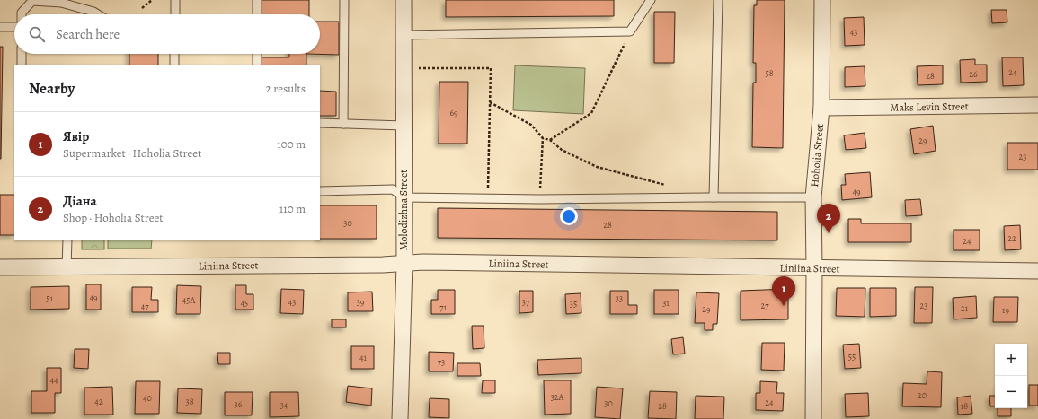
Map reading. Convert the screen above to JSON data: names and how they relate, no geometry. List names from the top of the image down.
{
  "streets": {
    "street": [
      "Maks Levin Street",
      "Hoholia Street",
      "Molodizhna Street",
      "Liniina Street"
    ]
  },
  "crossings": [
    ["Maks Levin Street", "Hoholia Street"],
    ["Hoholia Street", "Liniina Street"],
    ["Molodizhna Street", "Liniina Street"]
  ],
  "house_numbers": [
    "43",
    "24",
    "58",
    "26",
    "28",
    "69",
    "29",
    "23",
    "49",
    "30",
    "28",
    "22",
    "24",
    "49",
    "51",
    "33",
    "45А",
    "43",
    "39",
    "37",
    "45",
    "31",
    "35",
    "27",
    "23",
    "47",
    "71",
    "21",
    "29",
    "19",
    "55",
    "41",
    "73",
    "44",
    "20",
    "32А",
    "40",
    "42",
    "38",
    "24",
    "30",
    "36",
    "34",
    "28",
    "18"
  ],
  "page": {
    "search": "Search here",
    "heading": ["Nearby", "2 results"],
    "list": [
      {
        "mark": "1",
        "name": "Явір",
        "note": "Supermarket · Hoholia Street",
        "value": "100 m"
      },
      {
        "mark": "2",
        "name": "Діана",
        "note": "Shop · Hoholia Street",
        "value": "110 m"
      }
    ],
    "pins": ["2", "1"],
    "map_buttons": ["+", "−"]
  }
}
